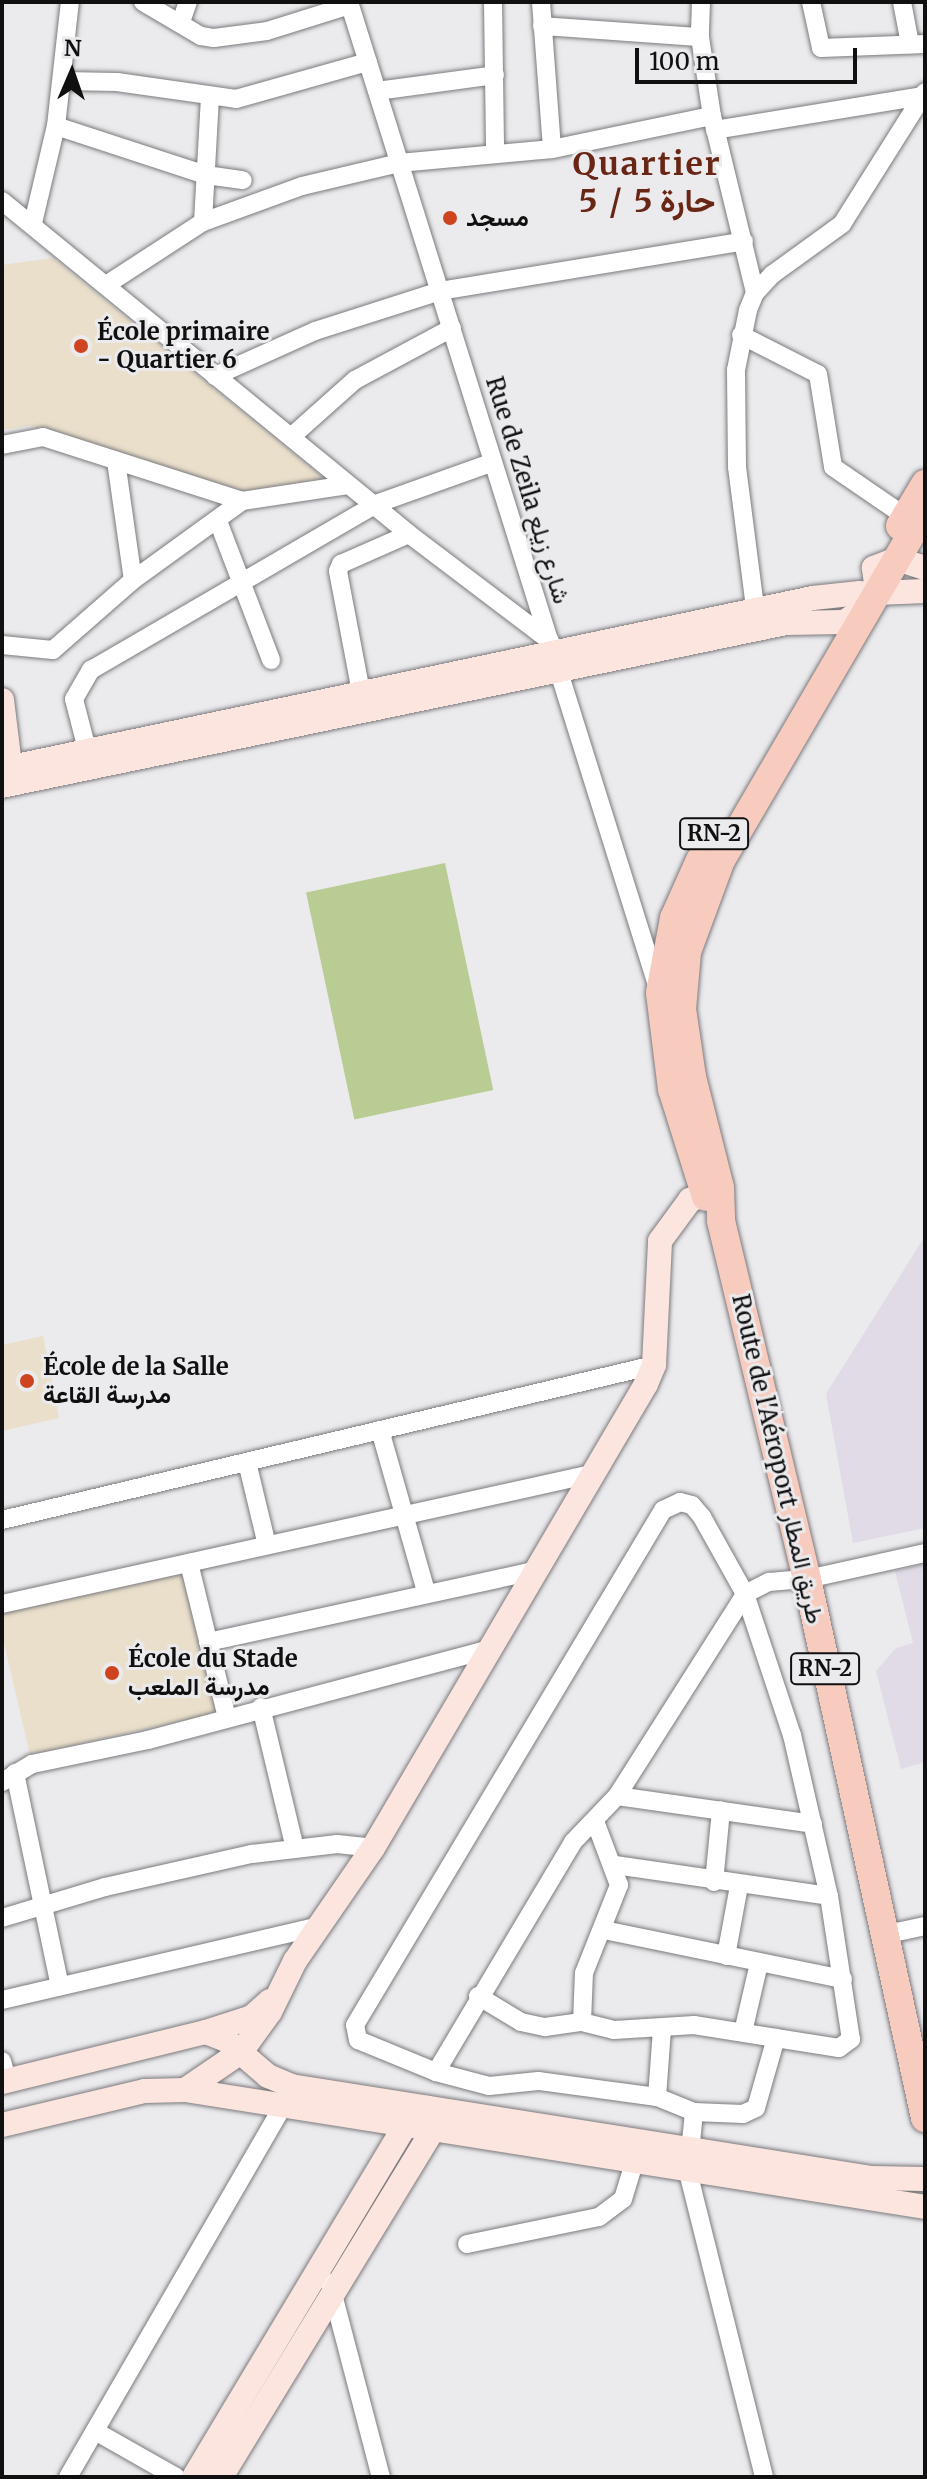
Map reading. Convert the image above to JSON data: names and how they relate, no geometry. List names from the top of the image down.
{
  "streets": {
    "main road": ["RN-2", "Route de l'Aéroport طريق المطار"],
    "street": ["Rue de Zeila شارع زيلع"]
  },
  "crossings": [
    ["Rue de Zeila شارع زيلع", "RN-2"],
    ["RN-2", "Route de l'Aéroport طريق المطار"]
  ],
  "districts": ["Quartier 5 / حارة 5"],
  "places": [
    "مسجد",
    "École primaire - Quartier 6",
    "École de la Salle مدرسة القاعة",
    "École du Stade مدرسة الملعب"
  ],
  "scale_bar": "100 m",
  "north": "top"
}
